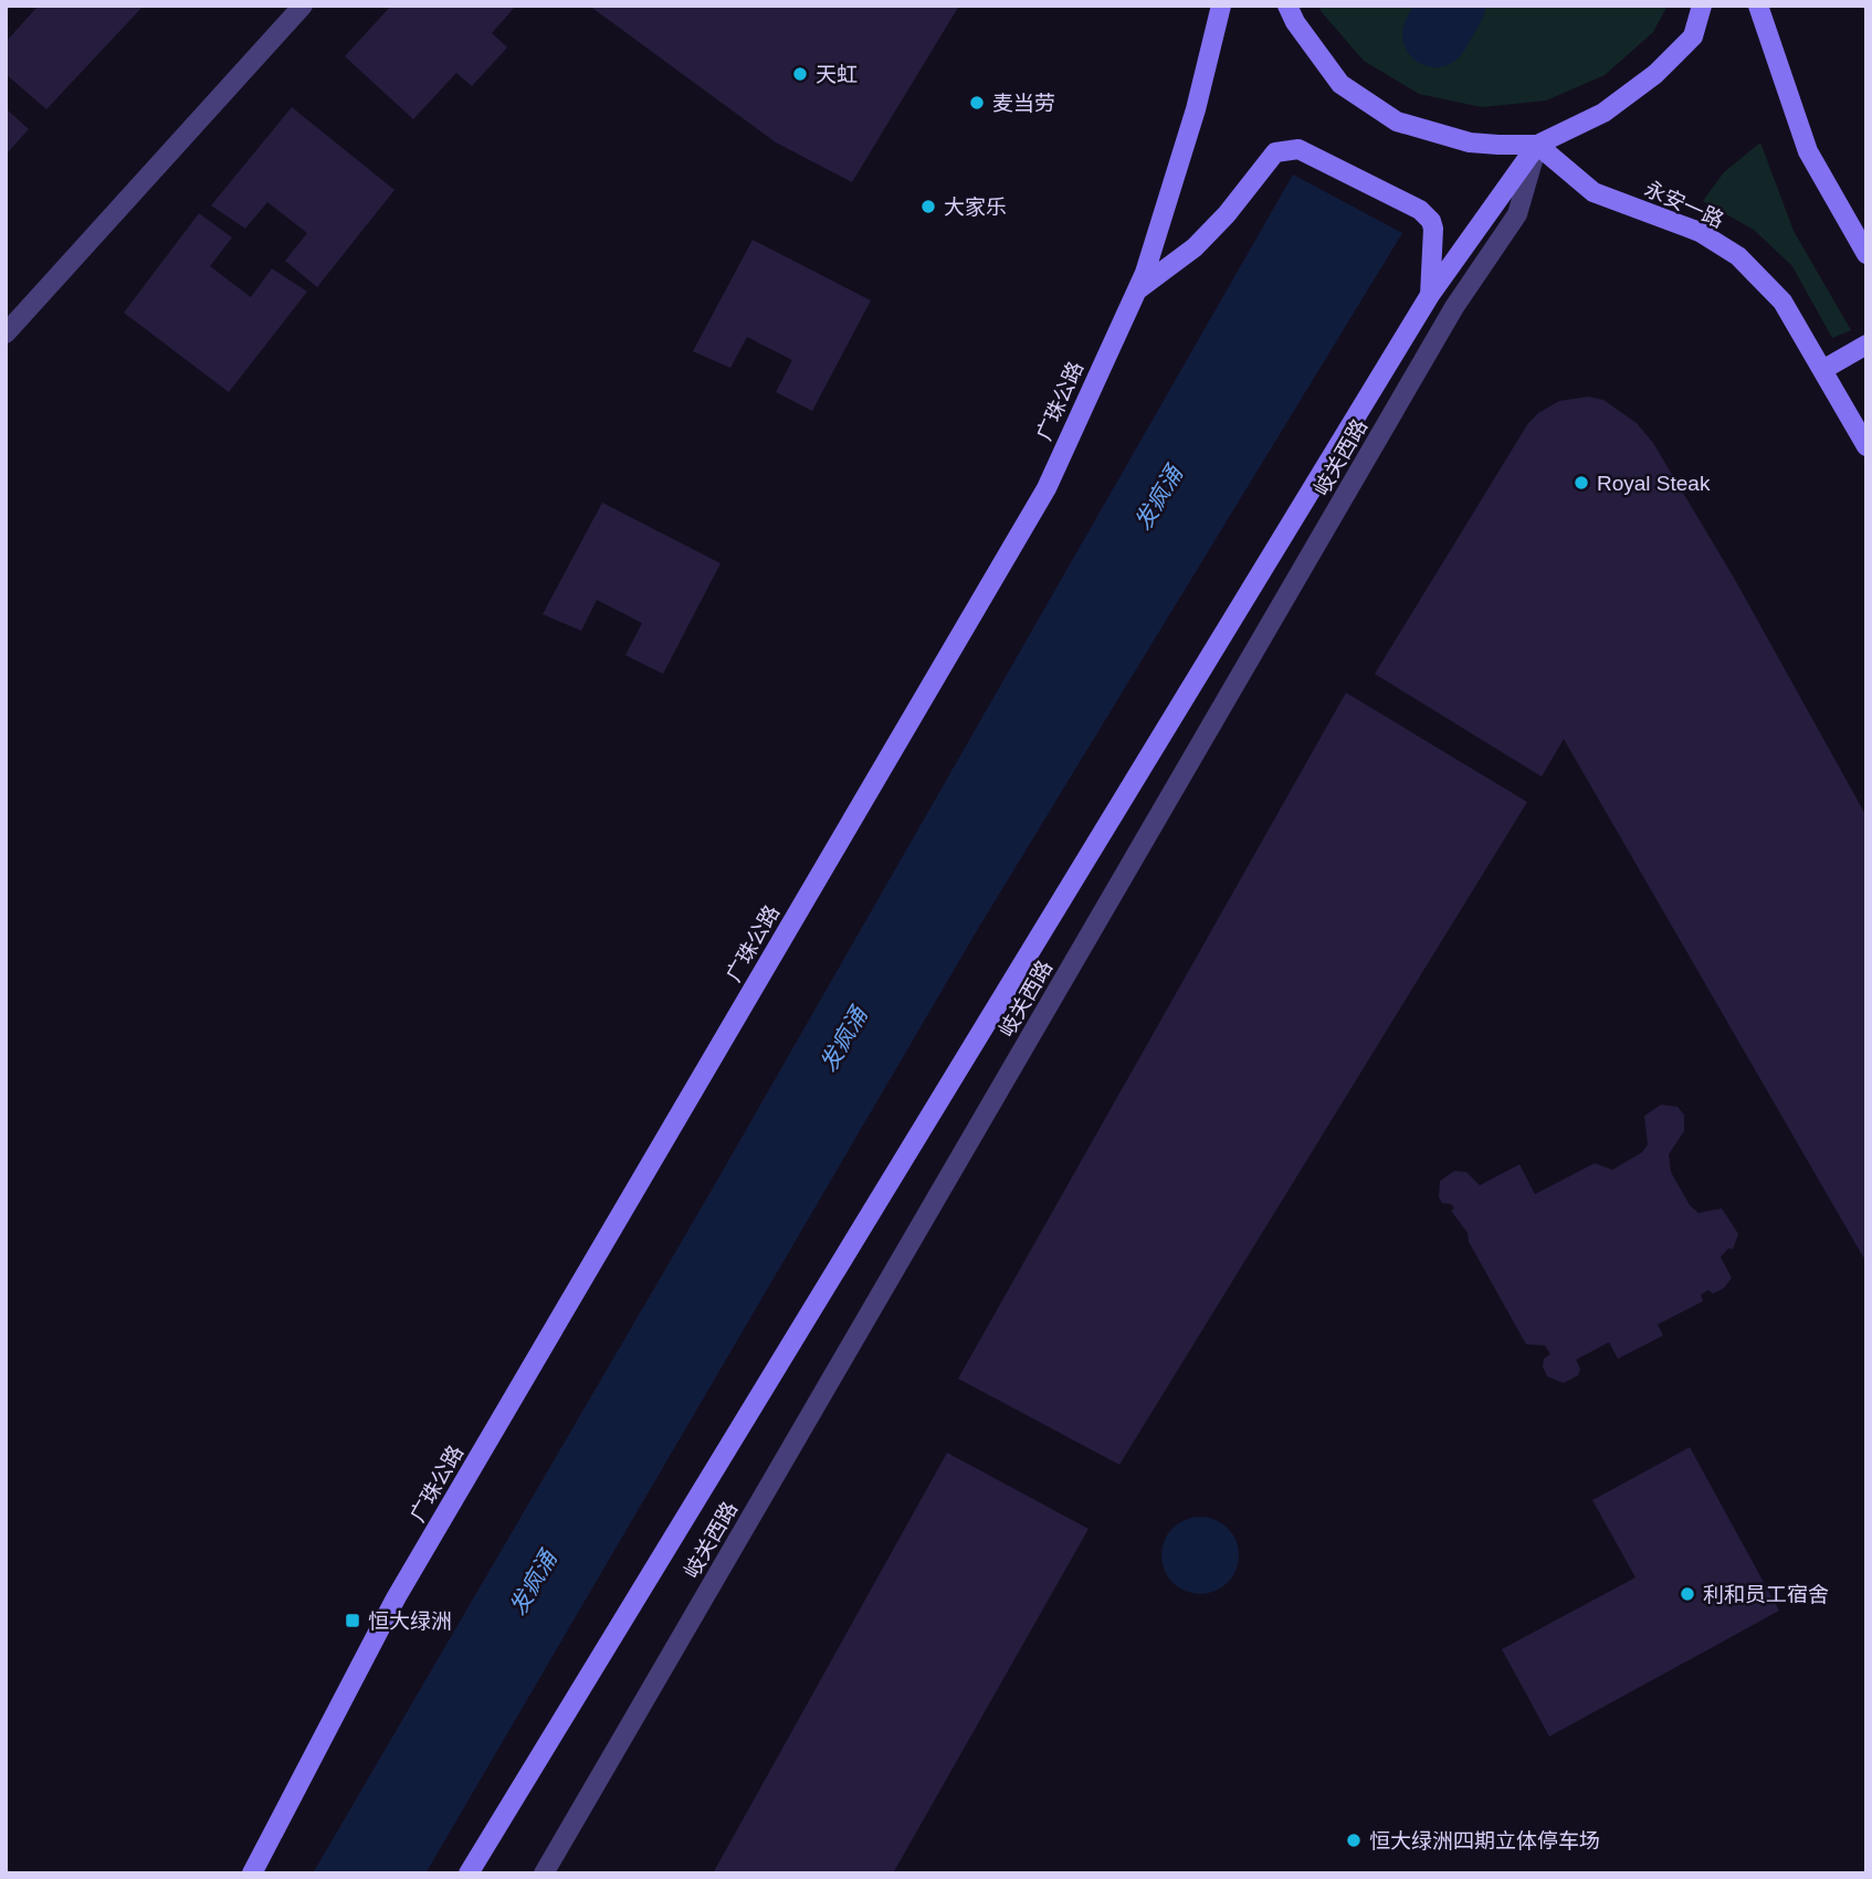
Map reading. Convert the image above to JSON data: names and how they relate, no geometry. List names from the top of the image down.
{
  "streets": {
    "main road": ["永安一路", "广珠公路"],
    "street": ["岐关西路"]
  },
  "crossings": [
    ["永安一路", "岐关西路"]
  ],
  "water": ["发疯涌"],
  "places": {
    "other": [
      "天虹",
      "麦当劳",
      "大家乐",
      "Royal Steak",
      "利和员工宿舍",
      "恒大绿洲四期立体停车场"
    ],
    "transit": ["恒大绿洲"]
  }
}
